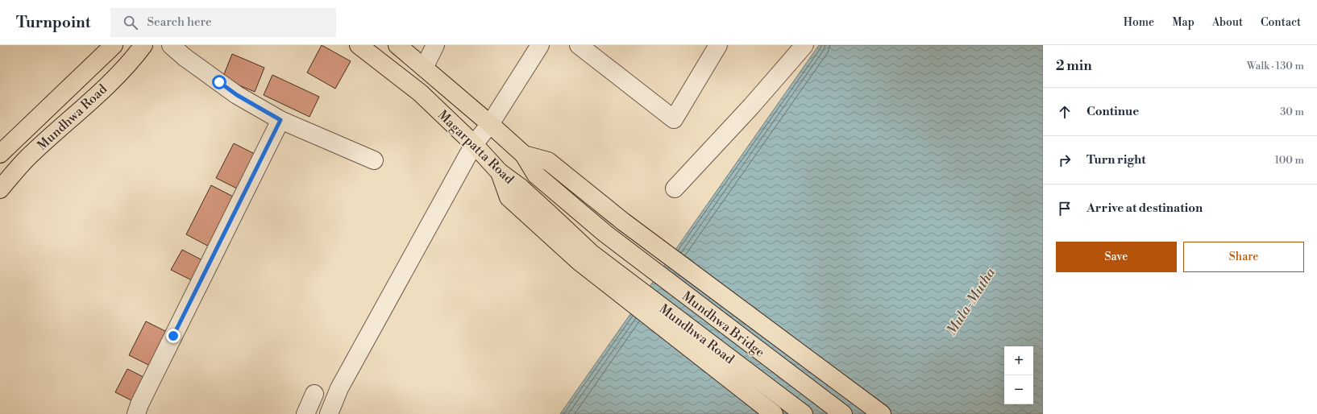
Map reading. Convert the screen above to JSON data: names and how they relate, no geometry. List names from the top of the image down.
{
  "streets": {
    "main road": ["Mundhwa Road", "Magarpatta Road", "Mundhwa Bridge"]
  },
  "crossings": [
    ["Mundhwa Road", "Magarpatta Road"]
  ],
  "water": ["Mula-Mutha"],
  "page": {
    "header": "Turnpoint",
    "search": "Search here",
    "nav": [
      "Home",
      "Map",
      "About",
      "Contact"
    ],
    "heading": ["2 min", "Walk · 130 m"],
    "list": [
      ["Continue", "30 m"],
      ["Turn right", "100 m"],
      "Arrive at destination"
    ],
    "buttons": ["Save", "Share"],
    "map_buttons": ["+", "−"]
  }
}
